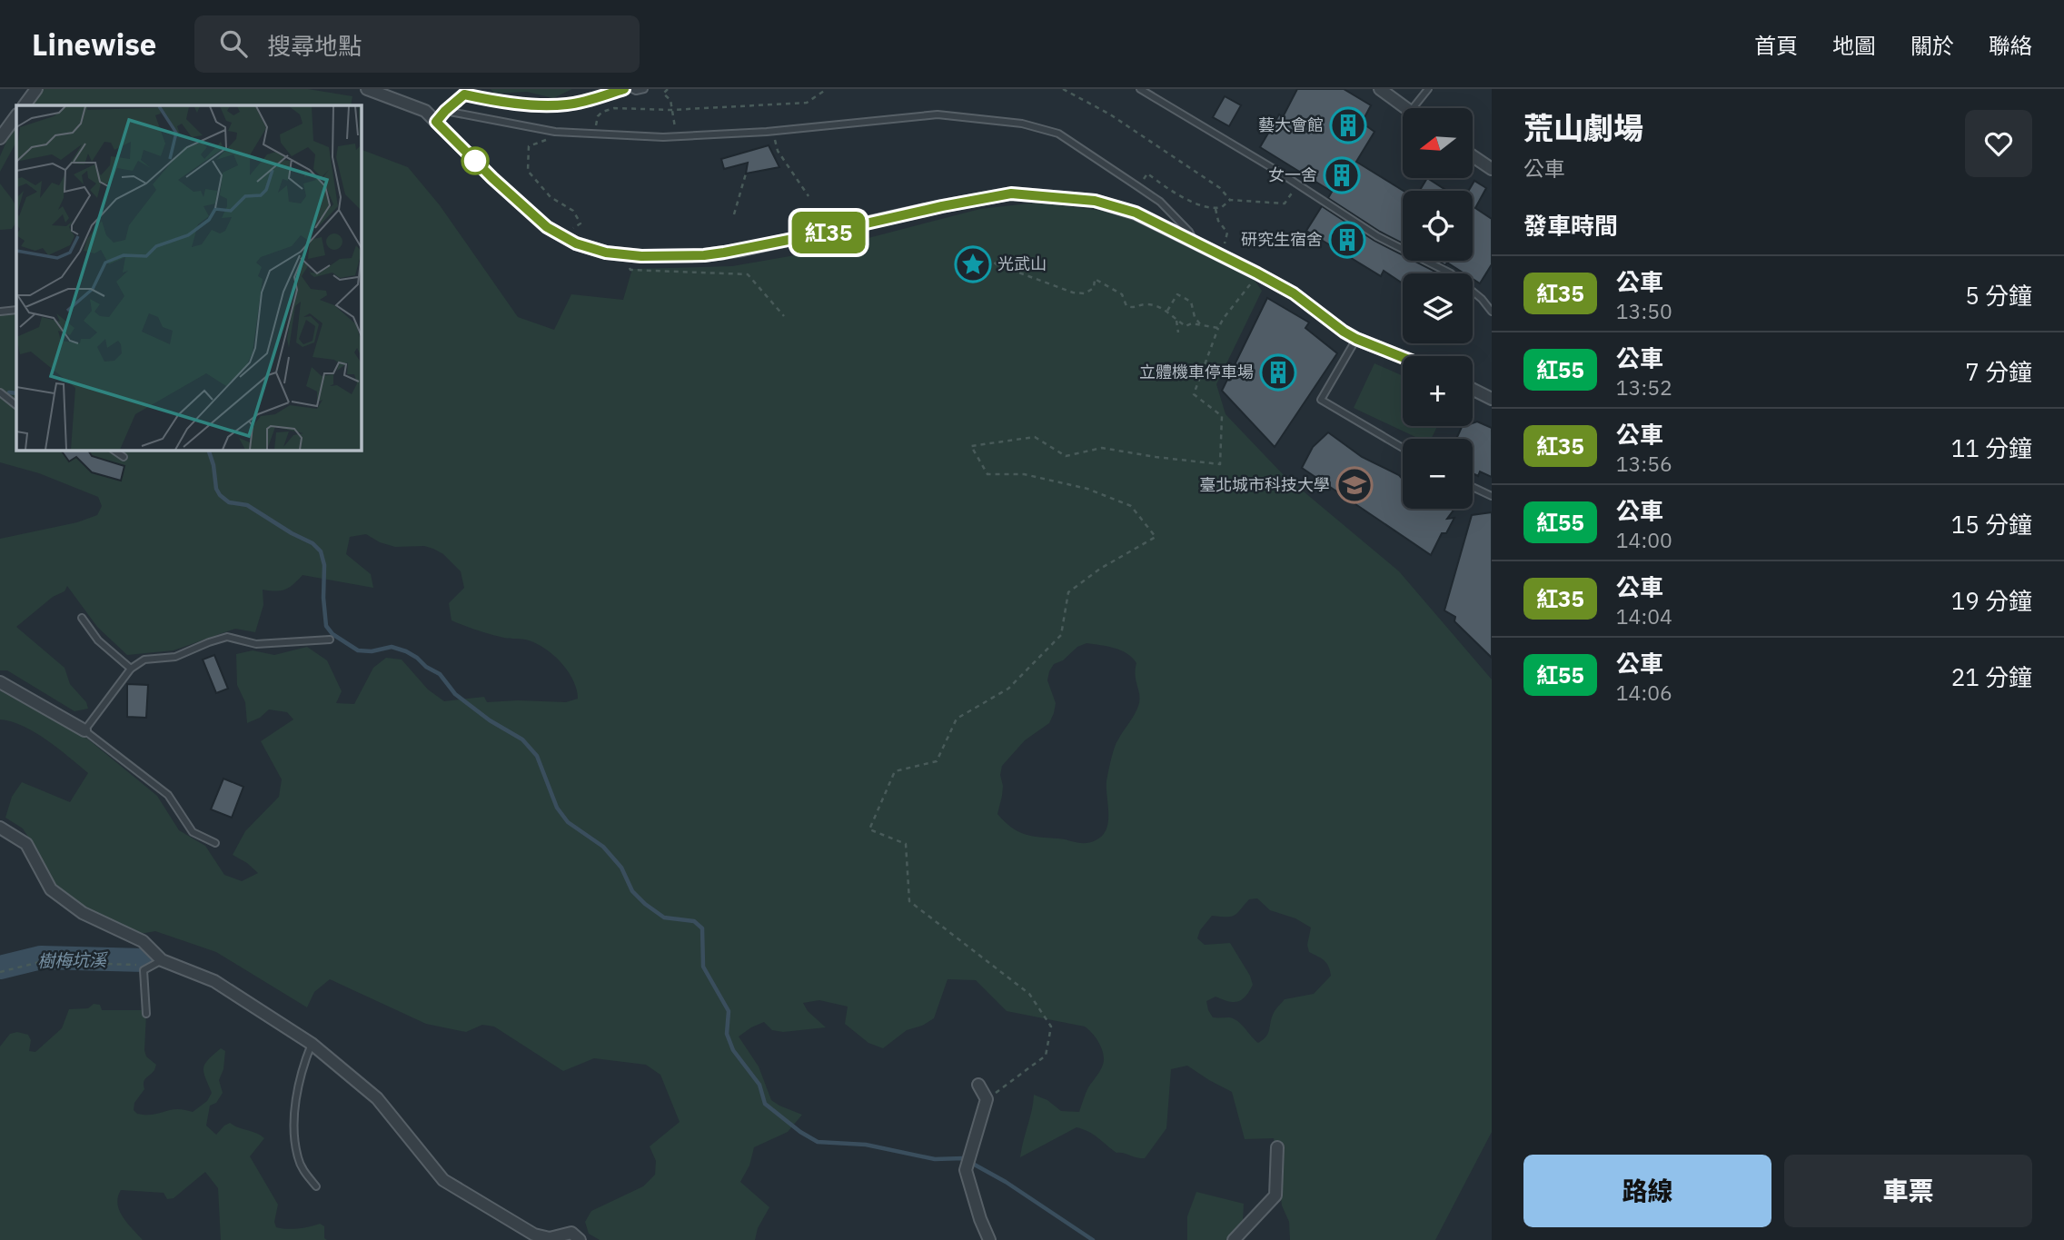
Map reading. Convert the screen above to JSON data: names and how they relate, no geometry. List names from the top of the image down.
{
  "water": ["樹梅坑溪"],
  "places": {
    "building": [
      "藝大會館",
      "女一舍",
      "研究生宿舍",
      "立體機車停車場"
    ],
    "place": ["光武山"],
    "school or university": ["臺北城市科技大學"]
  },
  "lines": ["bus line 紅35"],
  "north": "left",
  "page": {
    "header": "Linewise",
    "search": "搜尋地點",
    "nav": [
      "首頁",
      "地圖",
      "關於",
      "聯絡"
    ],
    "on_map": "紅35",
    "heading": [
      ["荒山劇場", "公車"],
      "發車時間"
    ],
    "map_buttons": ["+", "−"],
    "list": [
      {
        "mark": "紅35",
        "name": "公車",
        "note": "13:50",
        "value": "5 分鐘"
      },
      {
        "mark": "紅55",
        "name": "公車",
        "note": "13:52",
        "value": "7 分鐘"
      },
      {
        "mark": "紅35",
        "name": "公車",
        "note": "13:56",
        "value": "11 分鐘"
      },
      {
        "mark": "紅55",
        "name": "公車",
        "note": "14:00",
        "value": "15 分鐘"
      },
      {
        "mark": "紅35",
        "name": "公車",
        "note": "14:04",
        "value": "19 分鐘"
      },
      {
        "mark": "紅55",
        "name": "公車",
        "note": "14:06",
        "value": "21 分鐘"
      }
    ],
    "buttons": ["路線", "車票"]
  }
}
